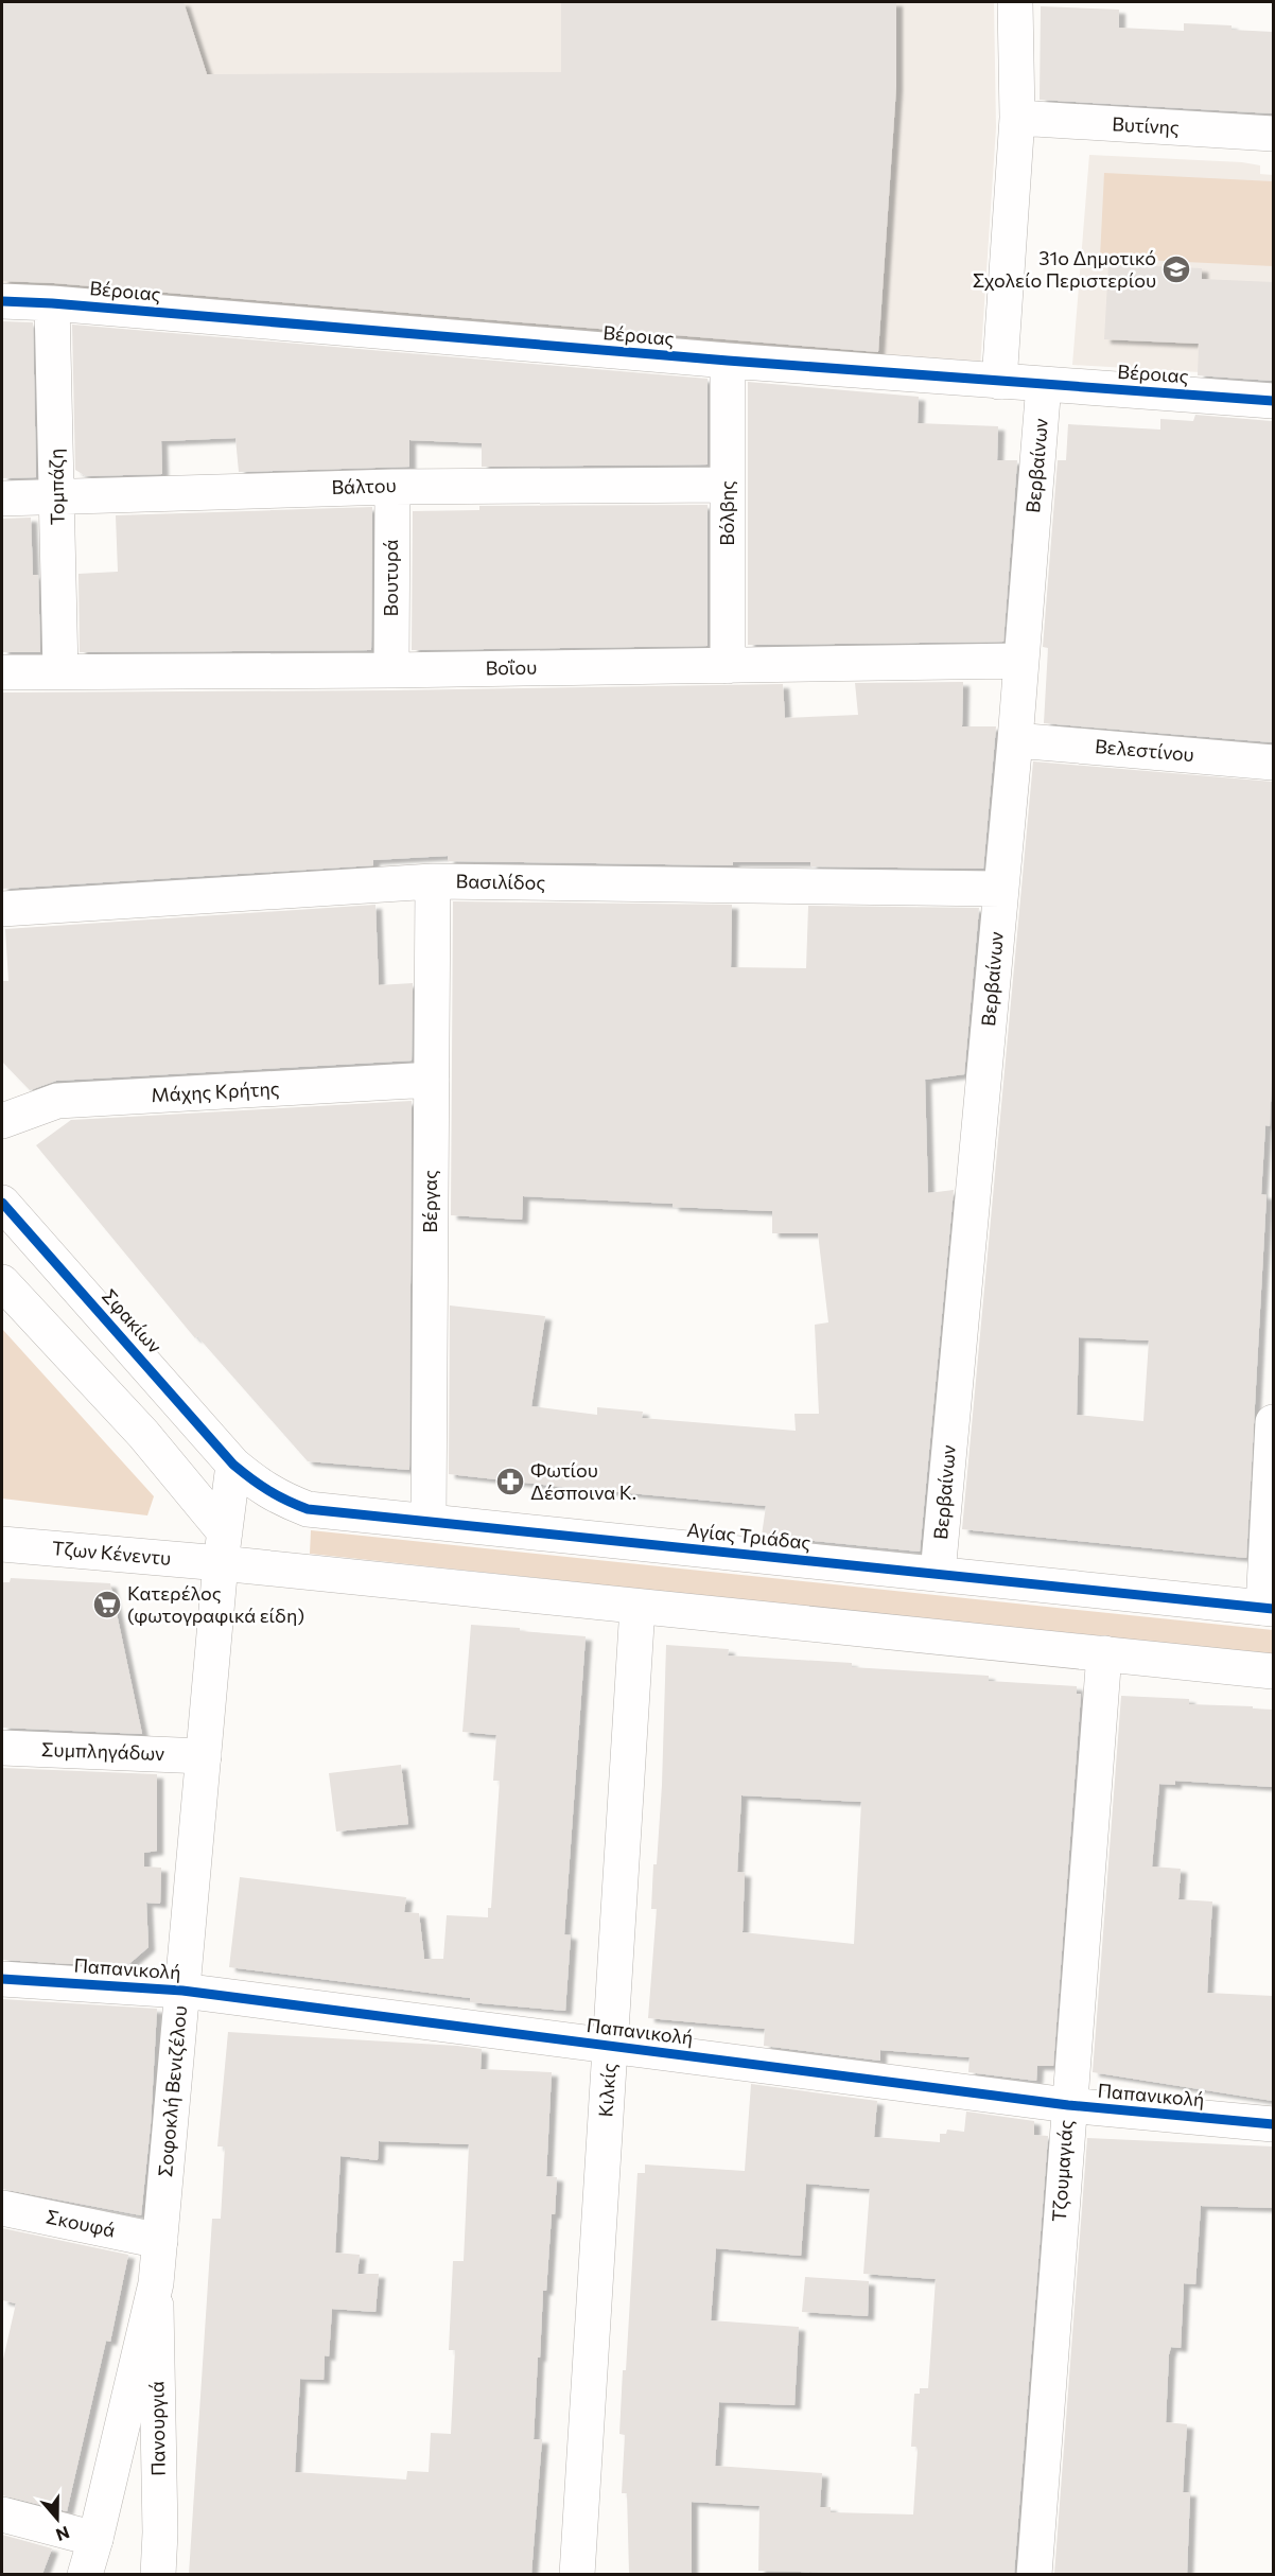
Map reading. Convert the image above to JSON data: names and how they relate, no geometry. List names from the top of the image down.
{
  "streets": {
    "street": [
      "Βυτίνης",
      "Βέροιας",
      "Βερβαίνων",
      "Τομπάζη",
      "Βάλτου",
      "Βόλβης",
      "Βουτυρά",
      "Βοΐου",
      "Βελεστίνου",
      "Βασιλίδος",
      "Μάχης Κρήτης",
      "Βέργας",
      "Σφακίων",
      "Αγίας Τριάδας",
      "Τζων Κένεντυ",
      "Συμπληγάδων",
      "Παπανικολή",
      "Κιλκίς",
      "Σοφοκλή Βενιζέλου",
      "Τζουμαγιάς",
      "Σκουφά",
      "Πανουργιά"
    ]
  },
  "crossings": [
    ["Βέροιας", "Βερβαίνων"],
    ["Βέροιας", "Τομπάζη"],
    ["Βέροιας", "Βόλβης"],
    ["Βερβαίνων", "Βοΐου"],
    ["Βερβαίνων", "Βελεστίνου"],
    ["Βερβαίνων", "Βασιλίδος"],
    ["Βερβαίνων", "Αγίας Τριάδας"],
    ["Τομπάζη", "Βάλτου"],
    ["Τομπάζη", "Βοΐου"],
    ["Βάλτου", "Βόλβης"],
    ["Βάλτου", "Βουτυρά"],
    ["Βόλβης", "Βοΐου"],
    ["Βουτυρά", "Βοΐου"],
    ["Βασιλίδος", "Βέργας"],
    ["Μάχης Κρήτης", "Βέργας"],
    ["Βέργας", "Αγίας Τριάδας"],
    ["Σφακίων", "Αγίας Τριάδας"],
    ["Τζων Κένεντυ", "Σοφοκλή Βενιζέλου"],
    ["Συμπληγάδων", "Σοφοκλή Βενιζέλου"],
    ["Παπανικολή", "Κιλκίς"],
    ["Παπανικολή", "Σοφοκλή Βενιζέλου"],
    ["Παπανικολή", "Τζουμαγιάς"],
    ["Σοφοκλή Βενιζέλου", "Σκουφά"],
    ["Σοφοκλή Βενιζέλου", "Πανουργιά"]
  ],
  "places": {
    "school or university": ["31ο Δημοτικό Σχολείο Περιστερίου"],
    "pharmacy": ["Φωτίου Δέσποινα Κ."],
    "supermarket": ["Κατερέλος (φωτογραφικά είδη)"]
  },
  "north": "bottom"
}
